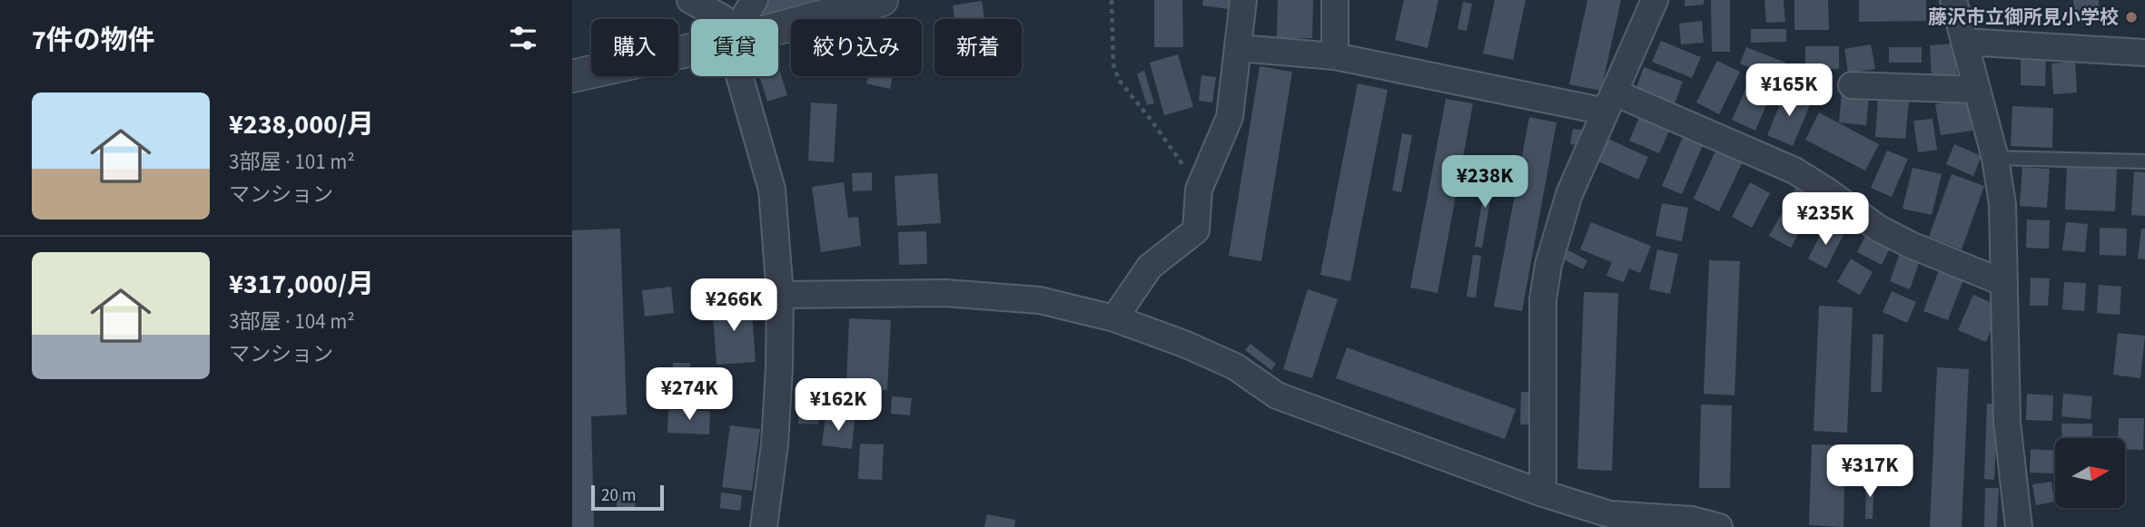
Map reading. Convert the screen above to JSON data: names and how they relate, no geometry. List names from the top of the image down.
{
  "places": ["藤沢市立御所見小学校"],
  "scale_bar": "20 m",
  "north": "right",
  "page": {
    "heading": "7件の物件",
    "chip": [
      "購入",
      "賃貸",
      "絞り込み",
      "新着"
    ],
    "price": [
      "¥165K",
      "¥238K",
      "¥235K",
      "¥266K",
      "¥274K",
      "¥162K",
      "¥317K"
    ],
    "list": [
      {
        "name": "¥238,000/月",
        "note": "3部屋 · 101 m² · マンション"
      },
      {
        "name": "¥317,000/月",
        "note": "3部屋 · 104 m² · マンション"
      }
    ],
    "scale": "20 m"
  }
}
